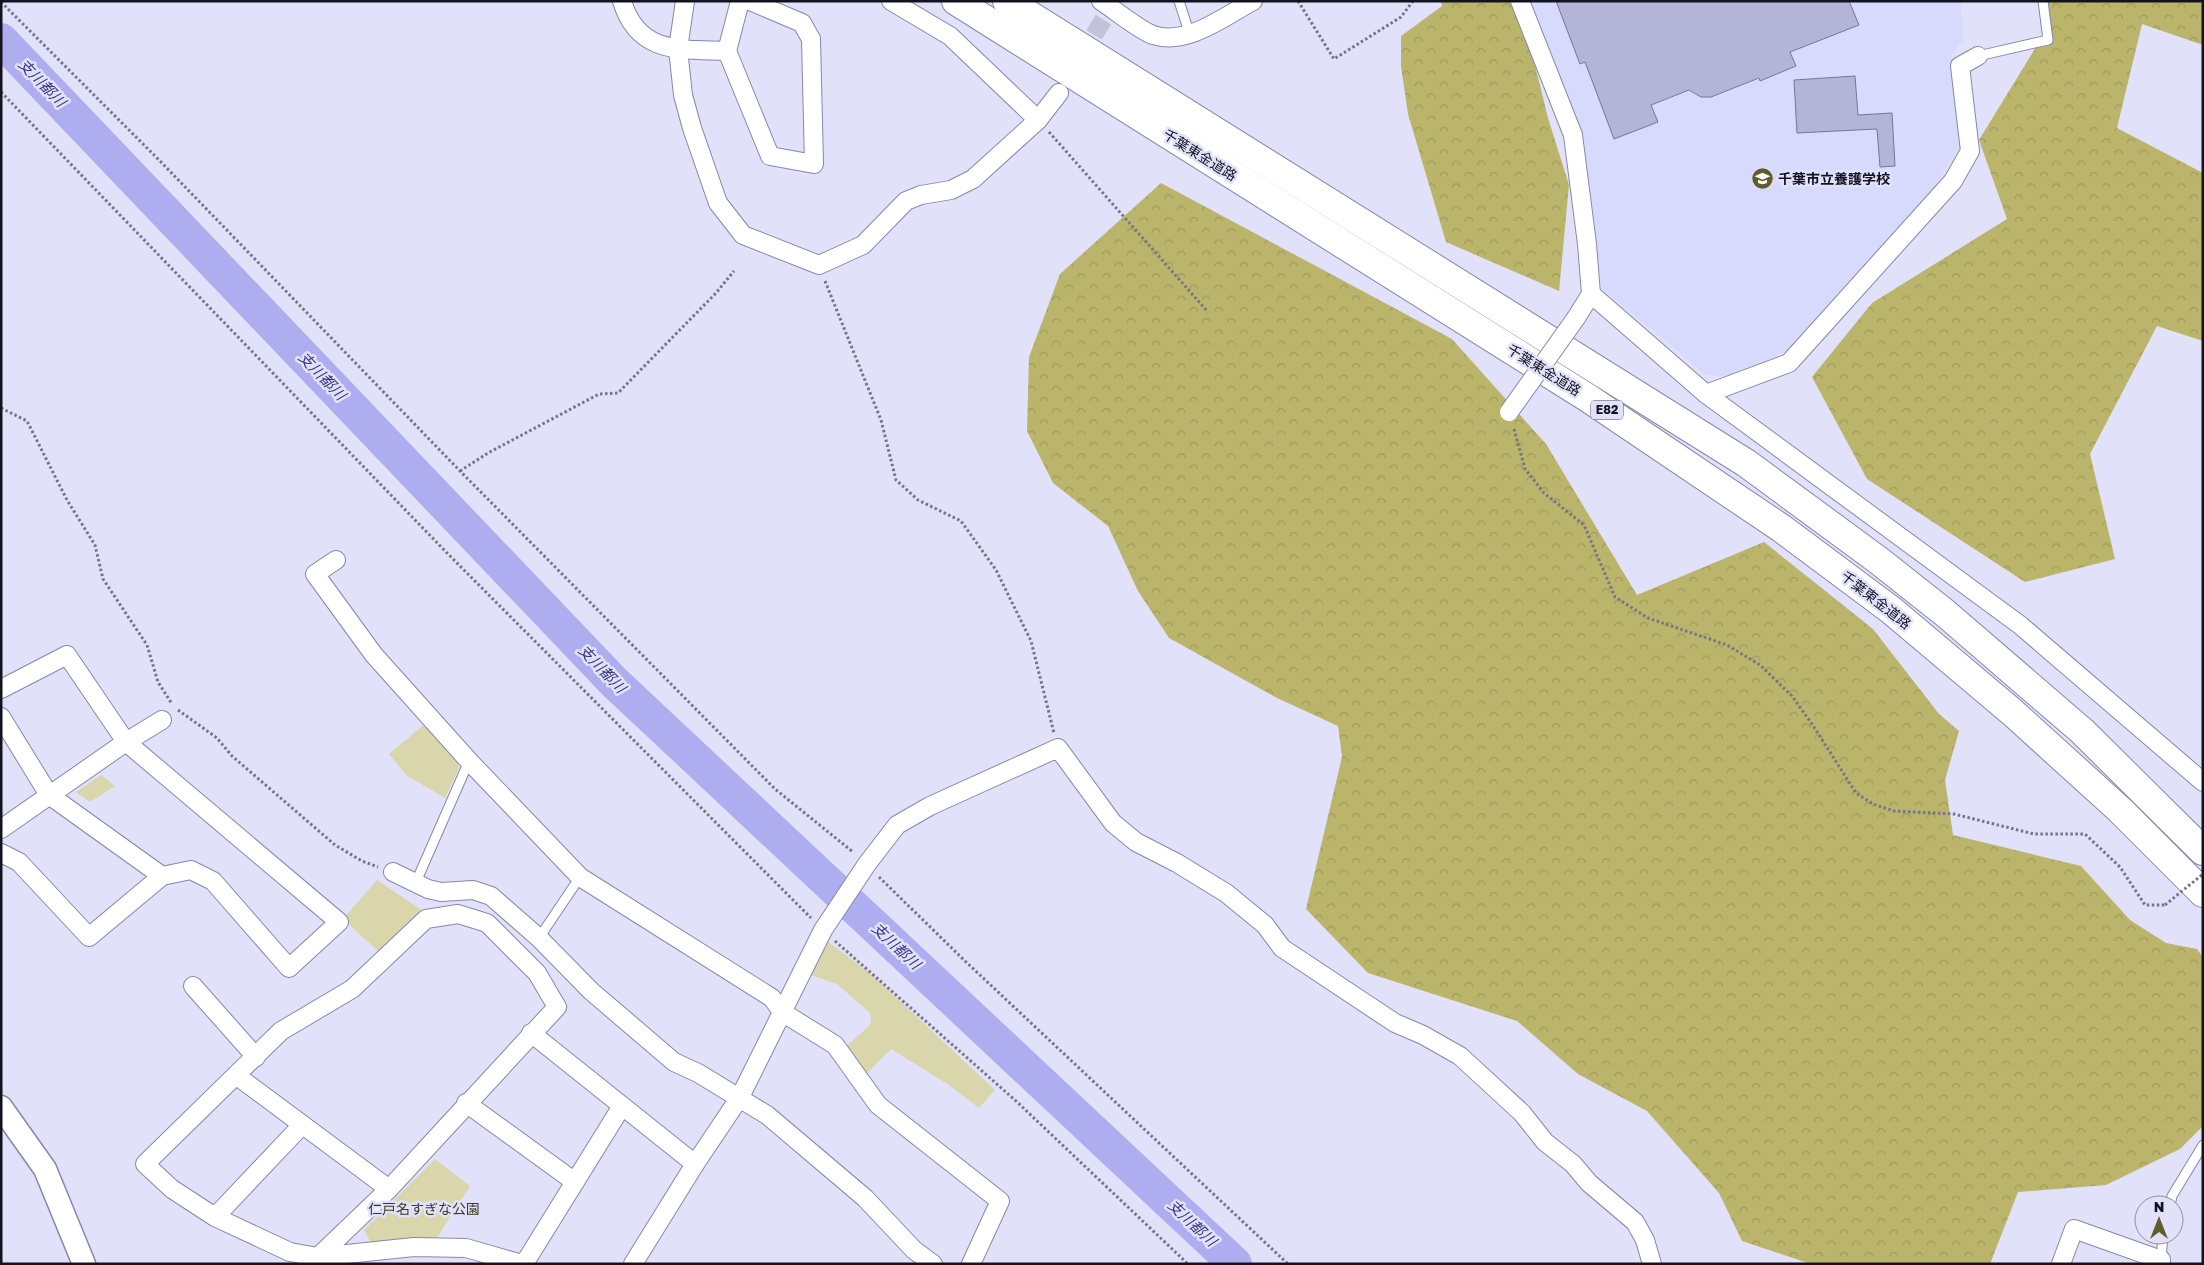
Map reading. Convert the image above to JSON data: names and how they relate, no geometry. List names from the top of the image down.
{
  "streets": {
    "highway": ["千葉東金道路", "E82"]
  },
  "water": ["支川都川"],
  "parks": ["仁戸名すぎな公園"],
  "places": {
    "school or university": ["千葉市立養護学校"]
  },
  "north": "top"
}
